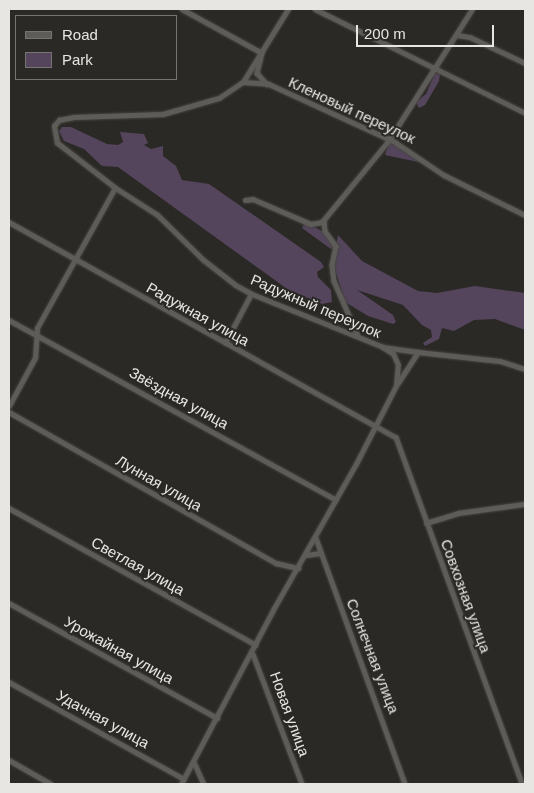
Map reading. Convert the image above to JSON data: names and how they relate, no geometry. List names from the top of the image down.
{
  "streets": {
    "street": [
      "Кленовый переулок",
      "Радужный переулок",
      "Радужная улица",
      "Звёздная улица",
      "Лунная улица",
      "Светлая улица",
      "Совхозная улица",
      "Урожайная улица",
      "Солнечная улица",
      "Новая улица",
      "Удачная улица"
    ]
  },
  "crossings": [
    ["Кленовый переулок", "Радужный переулок"],
    ["Радужный переулок", "Радужная улица"],
    ["Радужный переулок", "Звёздная улица"],
    ["Радужный переулок", "Лунная улица"],
    ["Радужный переулок", "Светлая улица"],
    ["Радужный переулок", "Совхозная улица"],
    ["Радужный переулок", "Урожайная улица"],
    ["Радужный переулок", "Солнечная улица"],
    ["Радужный переулок", "Новая улица"],
    ["Радужный переулок", "Удачная улица"],
    ["Радужная улица", "Совхозная улица"]
  ],
  "legend": ["Road", "Park"],
  "scale_bar": "200 m"
}
